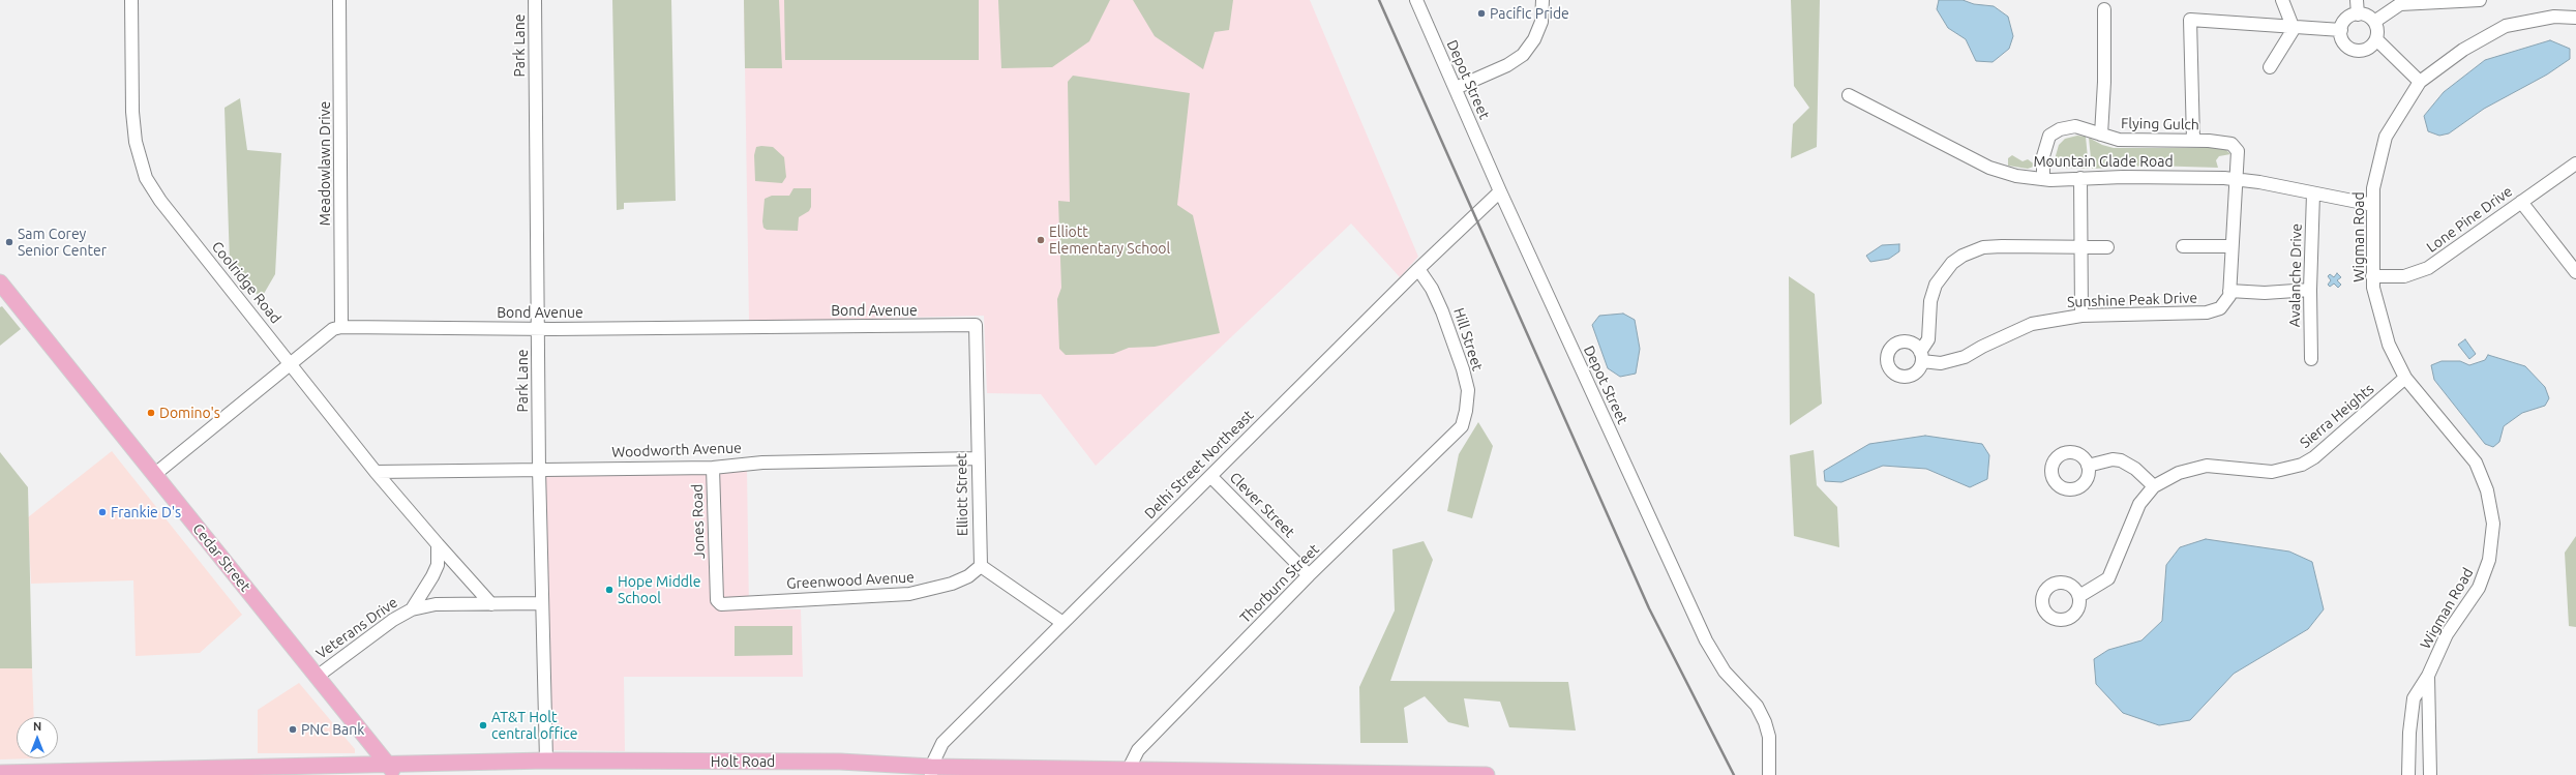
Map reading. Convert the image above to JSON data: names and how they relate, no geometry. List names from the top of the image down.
{
  "streets": {
    "main road": ["Cedar Street", "Holt Road"],
    "street": [
      "Park Lane",
      "Depot Street",
      "Flying Gulch",
      "Mountain Glade Road",
      "Meadowlawn Drive",
      "Lone Pine Drive",
      "Wigman Road",
      "Avalanche Drive",
      "Coolridge Road",
      "Sunshine Peak Drive",
      "Bond Avenue",
      "Hill Street",
      "Sierra Heights",
      "Woodworth Avenue",
      "Delhi Street Northeast",
      "Elliott Street",
      "Clever Street",
      "Jones Road",
      "Greenwood Avenue",
      "Thorburn Street",
      "Veterans Drive"
    ]
  },
  "crossings": [
    ["Park Lane", "Bond Avenue"],
    ["Park Lane", "Woodworth Avenue"],
    ["Park Lane", "Veterans Drive"],
    ["Park Lane", "Holt Road"],
    ["Depot Street", "Delhi Street Northeast"],
    ["Flying Gulch", "Mountain Glade Road"],
    ["Flying Gulch", "Sunshine Peak Drive"],
    ["Mountain Glade Road", "Wigman Road"],
    ["Mountain Glade Road", "Avalanche Drive"],
    ["Mountain Glade Road", "Sunshine Peak Drive"],
    ["Meadowlawn Drive", "Bond Avenue"],
    ["Lone Pine Drive", "Wigman Road"],
    ["Wigman Road", "Sierra Heights"],
    ["Coolridge Road", "Bond Avenue"],
    ["Coolridge Road", "Woodworth Avenue"],
    ["Coolridge Road", "Veterans Drive"],
    ["Bond Avenue", "Elliott Street"],
    ["Bond Avenue", "Cedar Street"],
    ["Hill Street", "Delhi Street Northeast"],
    ["Hill Street", "Thorburn Street"],
    ["Woodworth Avenue", "Elliott Street"],
    ["Woodworth Avenue", "Jones Road"],
    ["Delhi Street Northeast", "Clever Street"],
    ["Delhi Street Northeast", "Holt Road"],
    ["Elliott Street", "Greenwood Avenue"],
    ["Clever Street", "Thorburn Street"],
    ["Jones Road", "Greenwood Avenue"],
    ["Cedar Street", "Veterans Drive"],
    ["Cedar Street", "Holt Road"],
    ["Thorburn Street", "Holt Road"]
  ],
  "places": [
    "Pacific Pride",
    "Elliott Elementary School",
    "Sam Corey Senior Center",
    "Domino's",
    "Frankie D's",
    "Hope Middle School",
    "AT&T Holt central office",
    "PNC Bank"
  ],
  "north": "top"
}
